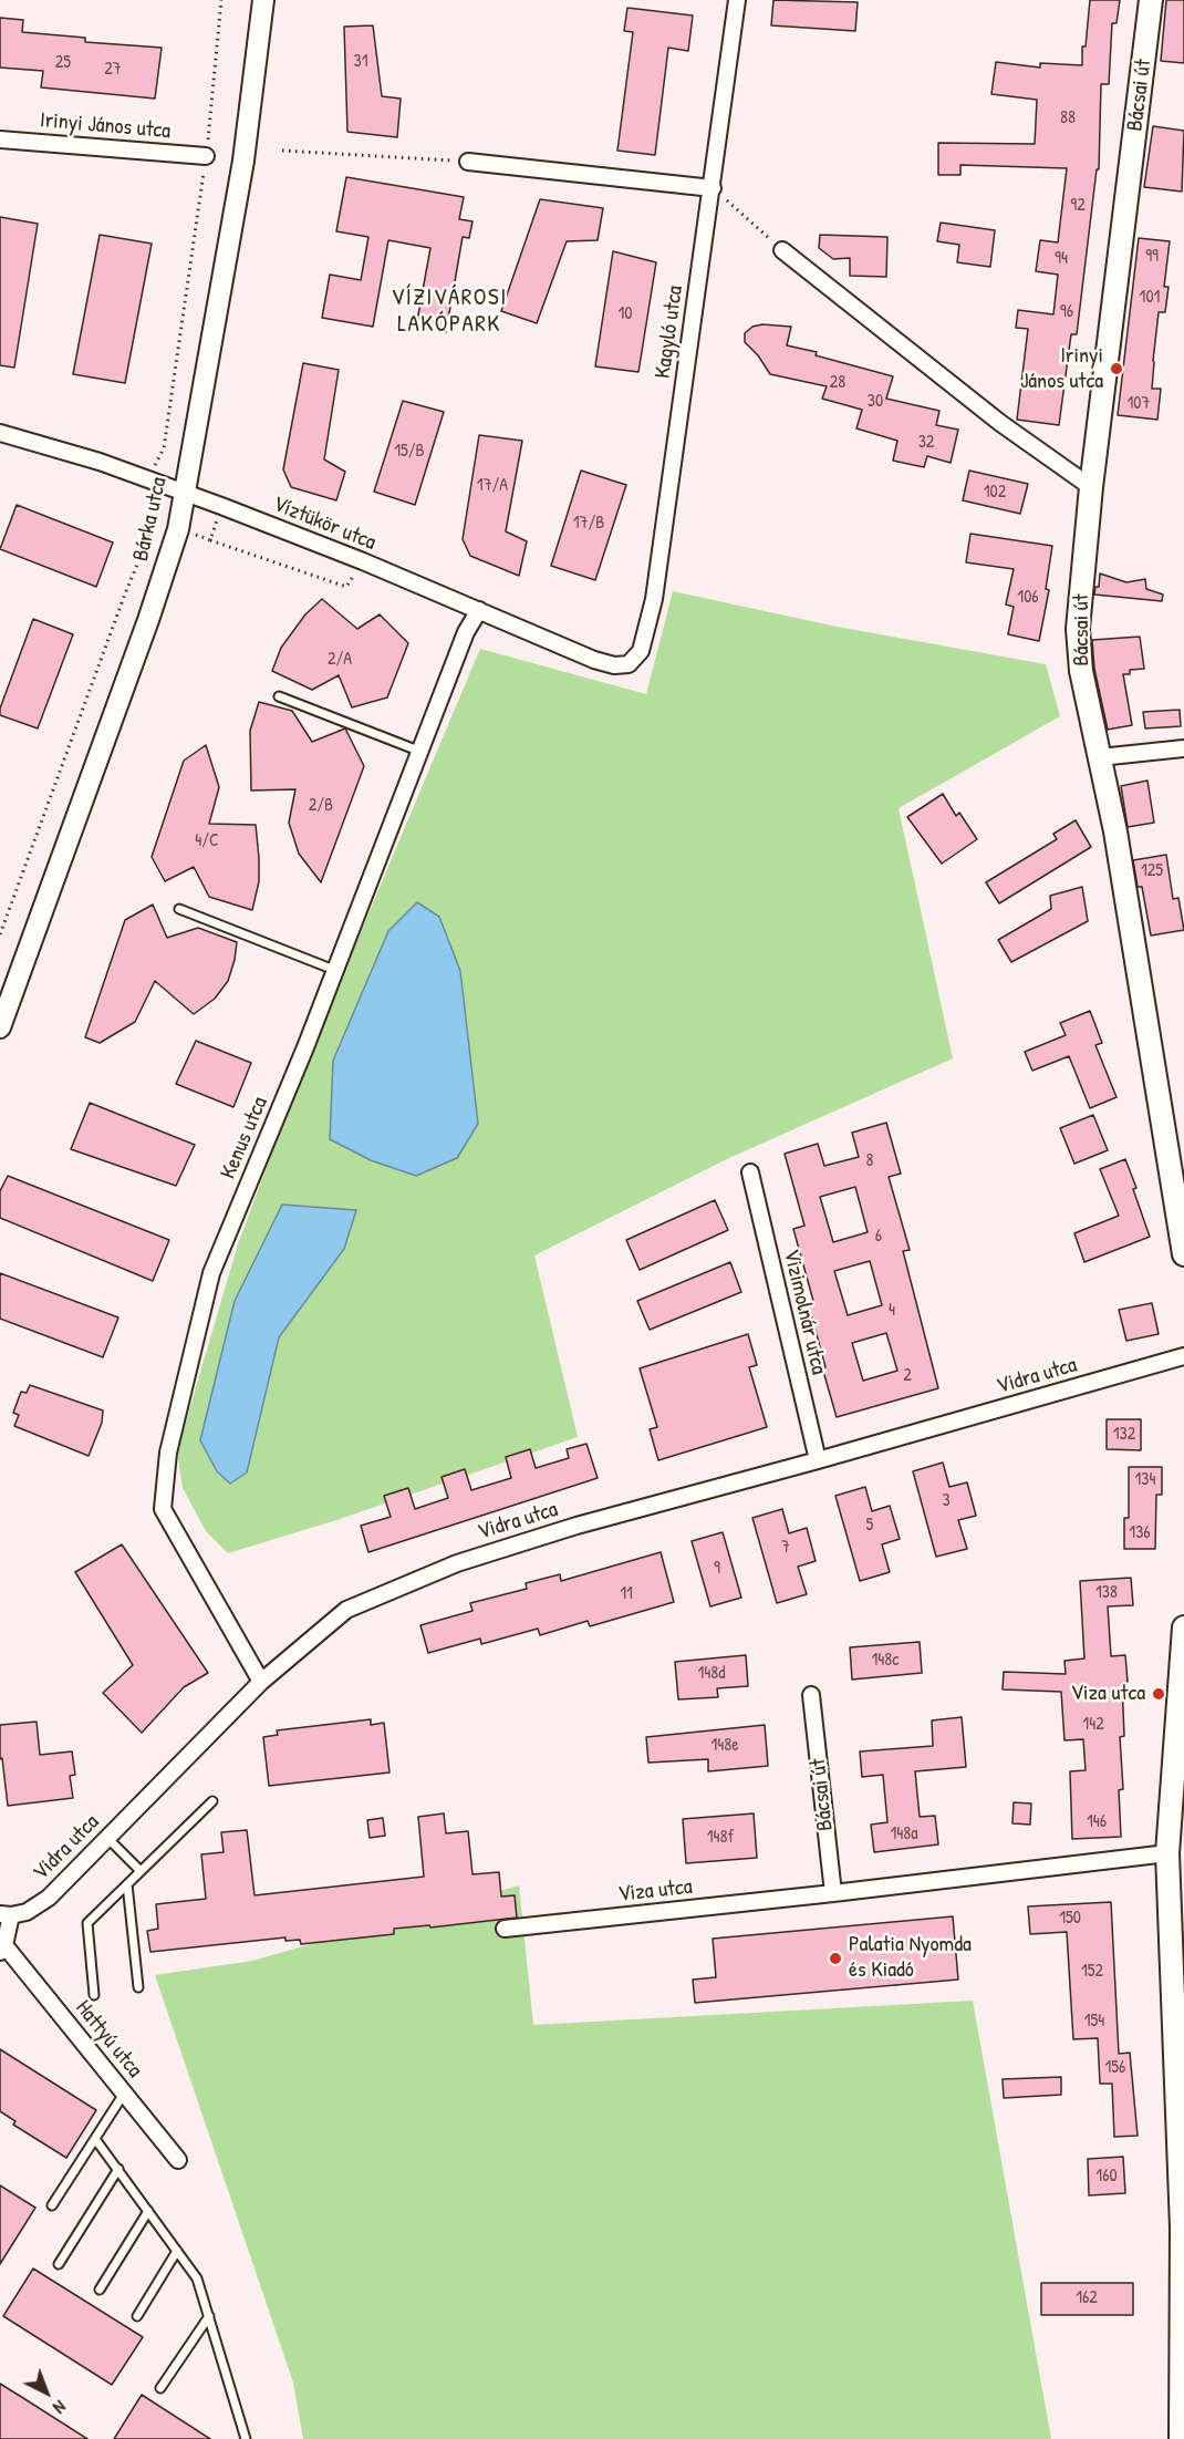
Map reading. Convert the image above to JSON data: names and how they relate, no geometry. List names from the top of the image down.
{
  "streets": {
    "main road": ["Bácsai út"],
    "street": [
      "Irinyi János utca",
      "Kagyló utca",
      "Bárka utca",
      "Víztükör utca",
      "Kenus utca",
      "Vizimolnár utca",
      "Vidra utca",
      "Viza utca",
      "Hattyú utca"
    ]
  },
  "crossings": [
    ["Bácsai út", "Viza utca"],
    ["Kagyló utca", "Víztükör utca"],
    ["Bárka utca", "Víztükör utca"],
    ["Víztükör utca", "Kenus utca"],
    ["Kenus utca", "Vidra utca"],
    ["Vizimolnár utca", "Vidra utca"],
    ["Vidra utca", "Hattyú utca"]
  ],
  "districts": ["VÍZIVÁROSI LAKÓPARK"],
  "places": ["Irinyi János utca", "Viza utca", "Palatia Nyomda és Kiadó"],
  "house_numbers": [
    "31",
    "25",
    "27",
    "88",
    "92",
    "99",
    "94",
    "101",
    "96",
    "10",
    "28",
    "30",
    "107",
    "32",
    "15/B",
    "17/A",
    "102",
    "17/B",
    "106",
    "2/A",
    "2/B",
    "4/C",
    "125",
    "8",
    "6",
    "4",
    "2",
    "132",
    "134",
    "3",
    "5",
    "136",
    "7",
    "9",
    "138",
    "11",
    "148c",
    "148d",
    "142",
    "148e",
    "146",
    "148a",
    "148f",
    "150",
    "152",
    "154",
    "156",
    "160",
    "162"
  ],
  "north": "bottom right"
}
